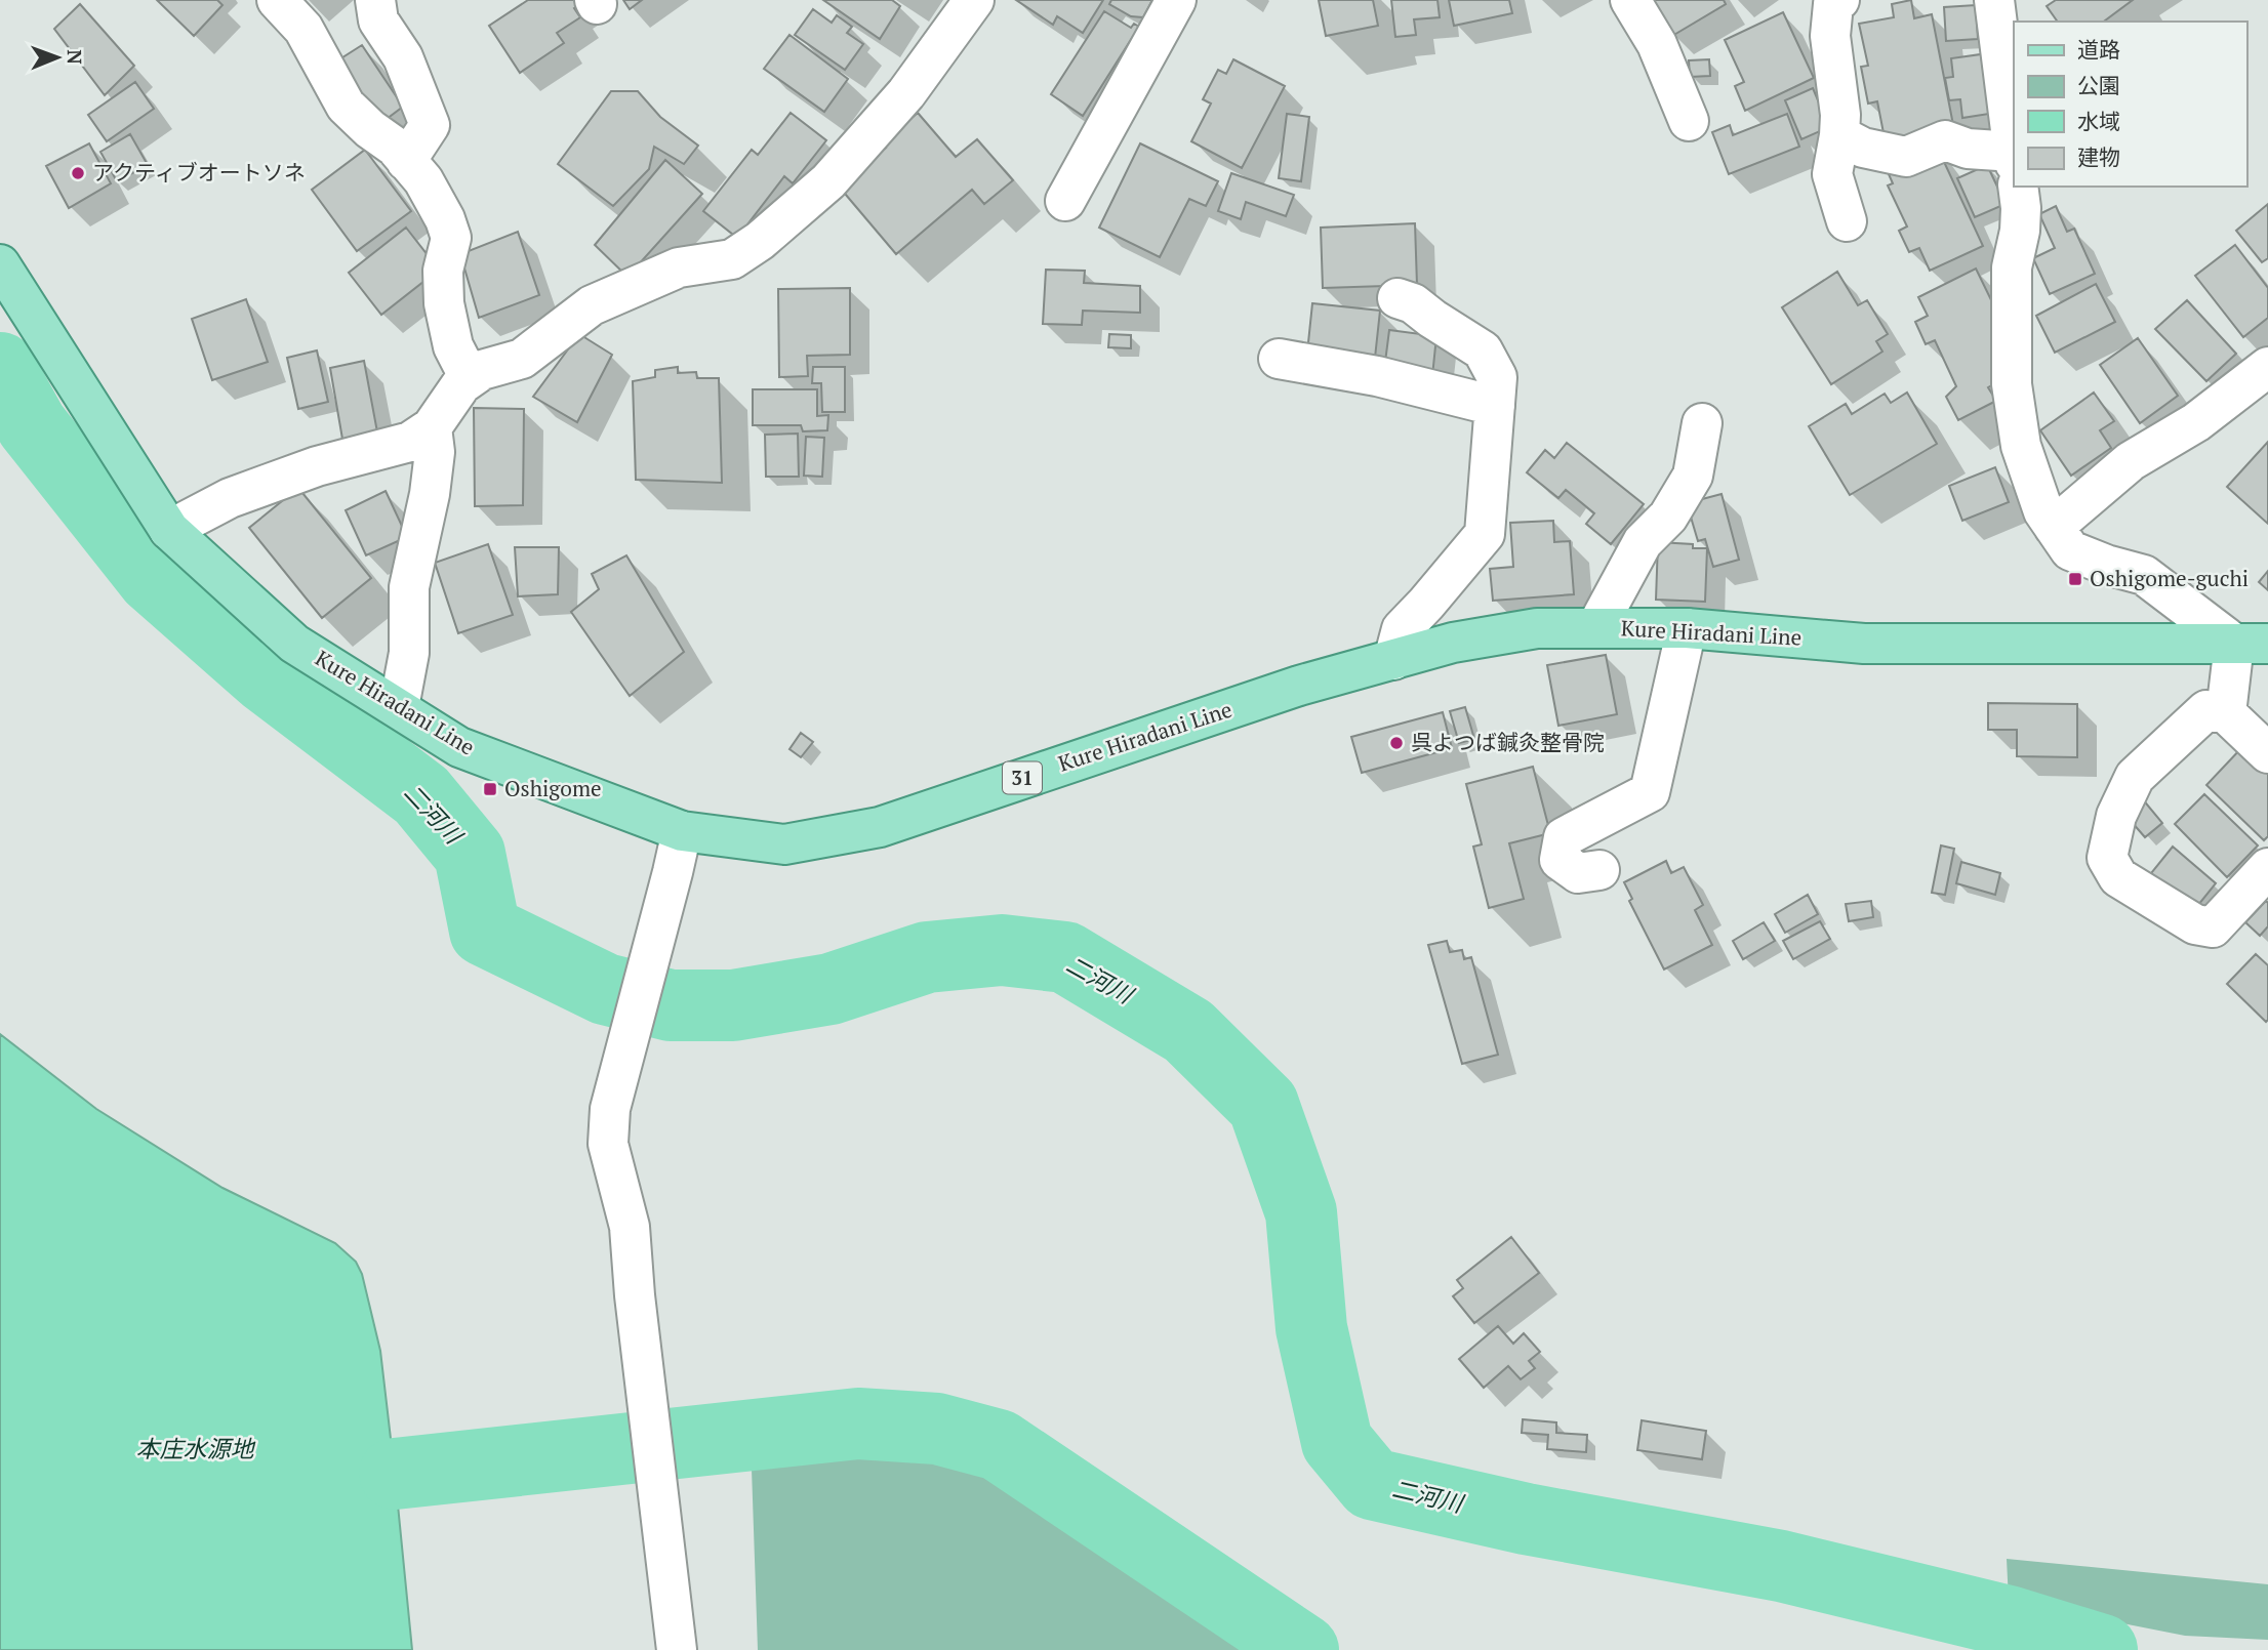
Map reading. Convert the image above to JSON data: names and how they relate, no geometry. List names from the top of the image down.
{
  "streets": {
    "main road": ["Kure Hiradani Line", "31"]
  },
  "water": ["二河川", "本庄水源地"],
  "places": {
    "other": ["アクティブオートソネ", "呉よつば鍼灸整骨院"],
    "transit": ["Oshigome-guchi", "Oshigome"]
  },
  "legend": [
    "道路",
    "公園",
    "水域",
    "建物"
  ],
  "north": "right"
}
